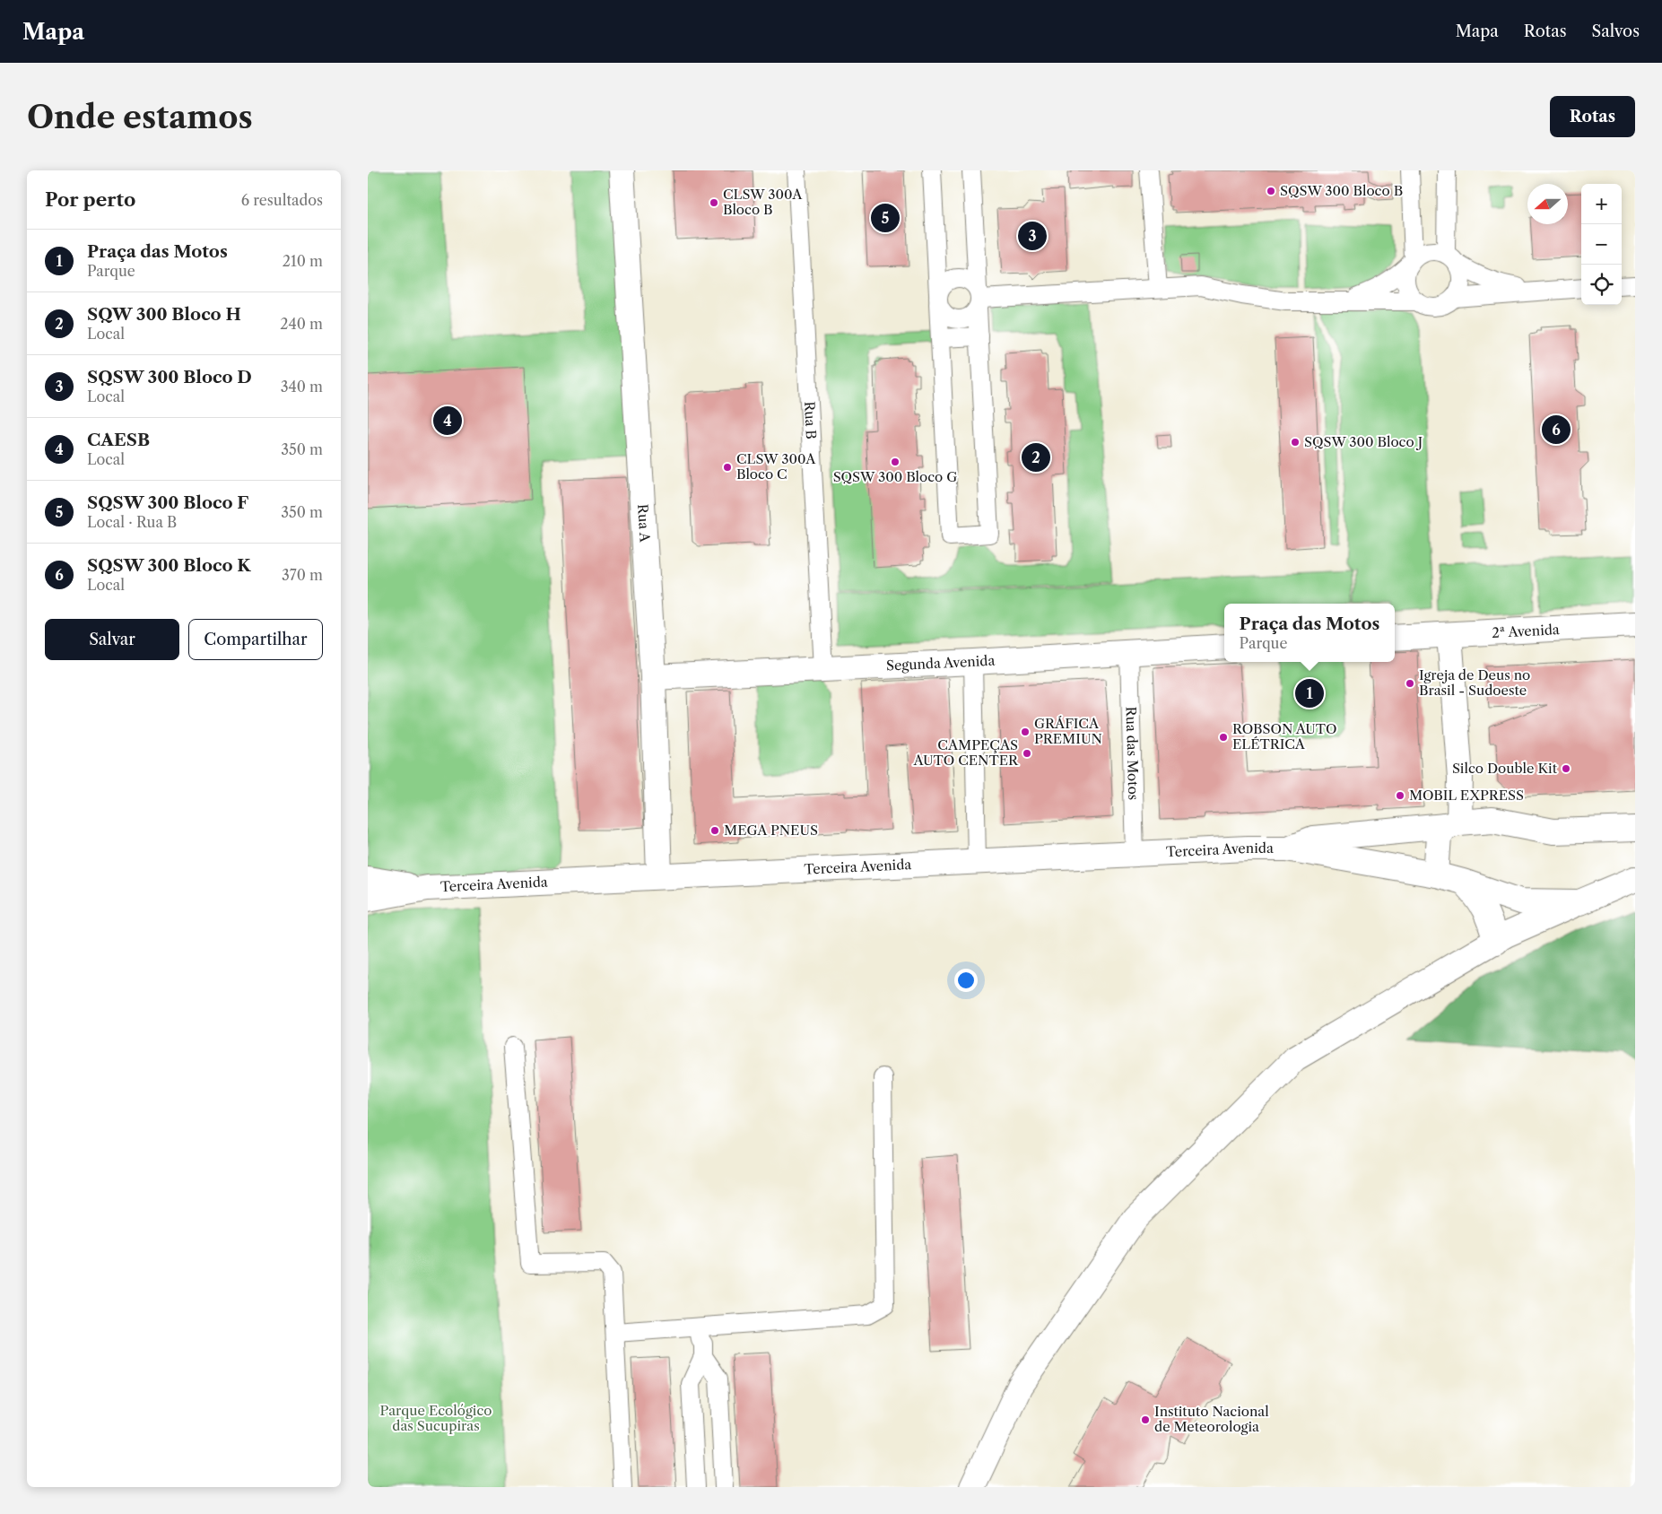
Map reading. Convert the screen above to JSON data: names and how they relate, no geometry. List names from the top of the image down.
{
  "streets": {
    "street": [
      "Rua B",
      "Rua A",
      "2ª Avenida",
      "Segunda Avenida",
      "Rua das Motos",
      "Terceira Avenida"
    ]
  },
  "crossings": [
    ["Rua B", "Segunda Avenida"],
    ["Rua A", "Segunda Avenida"],
    ["Rua A", "Terceira Avenida"],
    ["Segunda Avenida", "Rua das Motos"],
    ["Rua das Motos", "Terceira Avenida"]
  ],
  "parks": ["Parque Ecológico das Sucupiras"],
  "places": [
    "SQSW 300 Bloco B",
    "CLSW 300A Bloco B",
    "SQSW 300 Bloco J",
    "SQSW 300 Bloco G",
    "CLSW 300A Bloco C",
    "Igreja de Deus no Brasil - Sudoeste",
    "GRÁFICA PREMIUN",
    "ROBSON AUTO ELÉTRICA",
    "CAMPEÇAS AUTO CENTER",
    "Silco Double Kit",
    "MOBIL EXPRESS",
    "MEGA PNEUS",
    "Instituto Nacional de Meteorologia"
  ],
  "north": "left",
  "page": {
    "header": "Mapa",
    "nav": ["Mapa", "Rotas", "Salvos"],
    "buttons": [
      "Rotas",
      ["Salvar", "Compartilhar"]
    ],
    "title": "Onde estamos",
    "heading": ["Por perto", "6 resultados"],
    "map_buttons": ["+", "−"],
    "pins": [
      "5",
      "3",
      "4",
      "6",
      "2",
      "1"
    ],
    "list": [
      {
        "mark": "1",
        "name": "Praça das Motos",
        "note": "Parque",
        "value": "210 m"
      },
      {
        "mark": "2",
        "name": "SQW 300 Bloco H",
        "note": "Local",
        "value": "240 m"
      },
      {
        "mark": "3",
        "name": "SQSW 300 Bloco D",
        "note": "Local",
        "value": "340 m"
      },
      {
        "mark": "4",
        "name": "CAESB",
        "note": "Local",
        "value": "350 m"
      },
      {
        "mark": "5",
        "name": "SQSW 300 Bloco F",
        "note": "Local · Rua B",
        "value": "350 m"
      },
      {
        "mark": "6",
        "name": "SQSW 300 Bloco K",
        "note": "Local",
        "value": "370 m"
      }
    ],
    "popup": ["Praça das Motos", "Parque"]
  }
}
